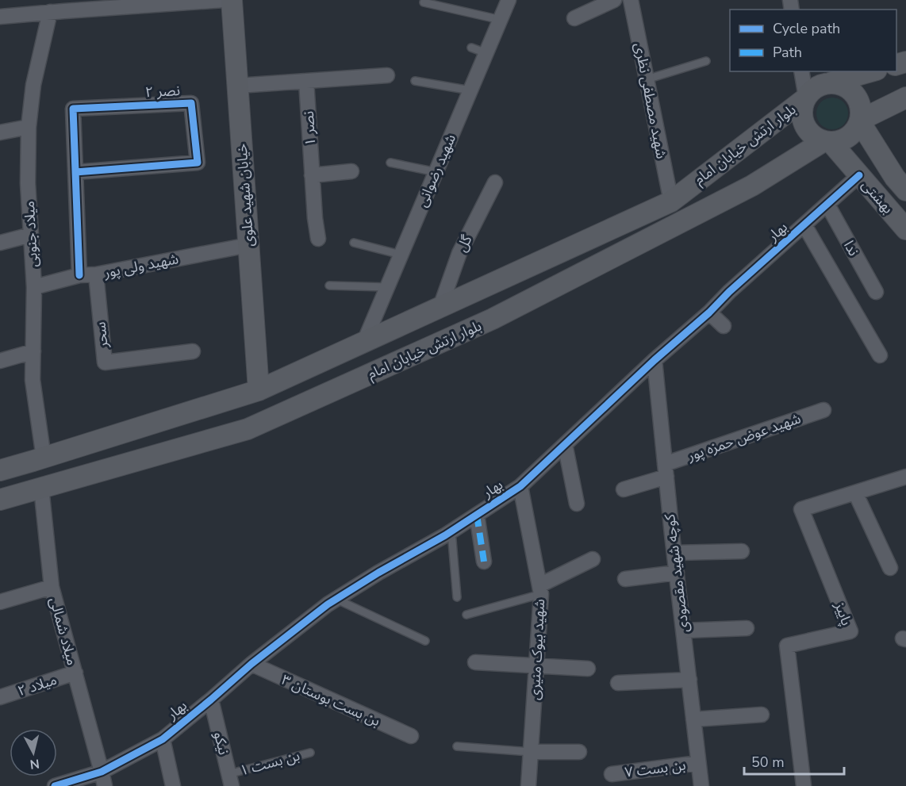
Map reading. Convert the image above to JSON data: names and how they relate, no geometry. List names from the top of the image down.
{
  "streets": {
    "main road": ["بلوار ارتش خیابان امام", "خیابان شهید علوی", "بهشتی"],
    "street": [
      "نصر ۲",
      "شهید مصطفی نظری",
      "نصر ۱",
      "شهید رضوانی",
      "بهار",
      "میلاد جنوبی",
      "گل",
      "ندا",
      "شهید ولی پور",
      "سحر",
      "شهید عوض حمزه پور",
      "کوچه شهید مقصودی",
      "پاییز",
      "میلاد شمالی",
      "شهید بیوک منیری",
      "میلاد ۲",
      "بن بست بوستان ۳",
      "نیکو",
      "بن بست ۷"
    ],
    "lane": ["بن بست ۱"]
  },
  "crossings": [
    ["نصر ۲", "شهید ولی پور"],
    ["شهید مصطفی نظری", "بلوار ارتش خیابان امام"],
    ["بلوار ارتش خیابان امام", "شهید رضوانی"],
    ["بلوار ارتش خیابان امام", "خیابان شهید علوی"],
    ["بلوار ارتش خیابان امام", "بهشتی"],
    ["بلوار ارتش خیابان امام", "میلاد جنوبی"],
    ["بلوار ارتش خیابان امام", "گل"],
    ["بلوار ارتش خیابان امام", "میلاد شمالی"],
    ["خیابان شهید علوی", "شهید ولی پور"],
    ["بهشتی", "بهار"],
    ["بهار", "ندا"],
    ["بهار", "کوچه شهید مقصودی"],
    ["بهار", "میلاد شمالی"],
    ["بهار", "شهید بیوک منیری"],
    ["بهار", "بن بست بوستان ۳"],
    ["بهار", "نیکو"],
    ["میلاد جنوبی", "شهید ولی پور"],
    ["شهید ولی پور", "سحر"],
    ["شهید عوض حمزه پور", "کوچه شهید مقصودی"],
    ["کوچه شهید مقصودی", "بن بست ۷"],
    ["میلاد شمالی", "میلاد ۲"],
    ["نیکو", "بن بست ۱"]
  ],
  "legend": ["Cycle path", "Path"],
  "scale_bar": "50 m",
  "north": "bottom"
}
